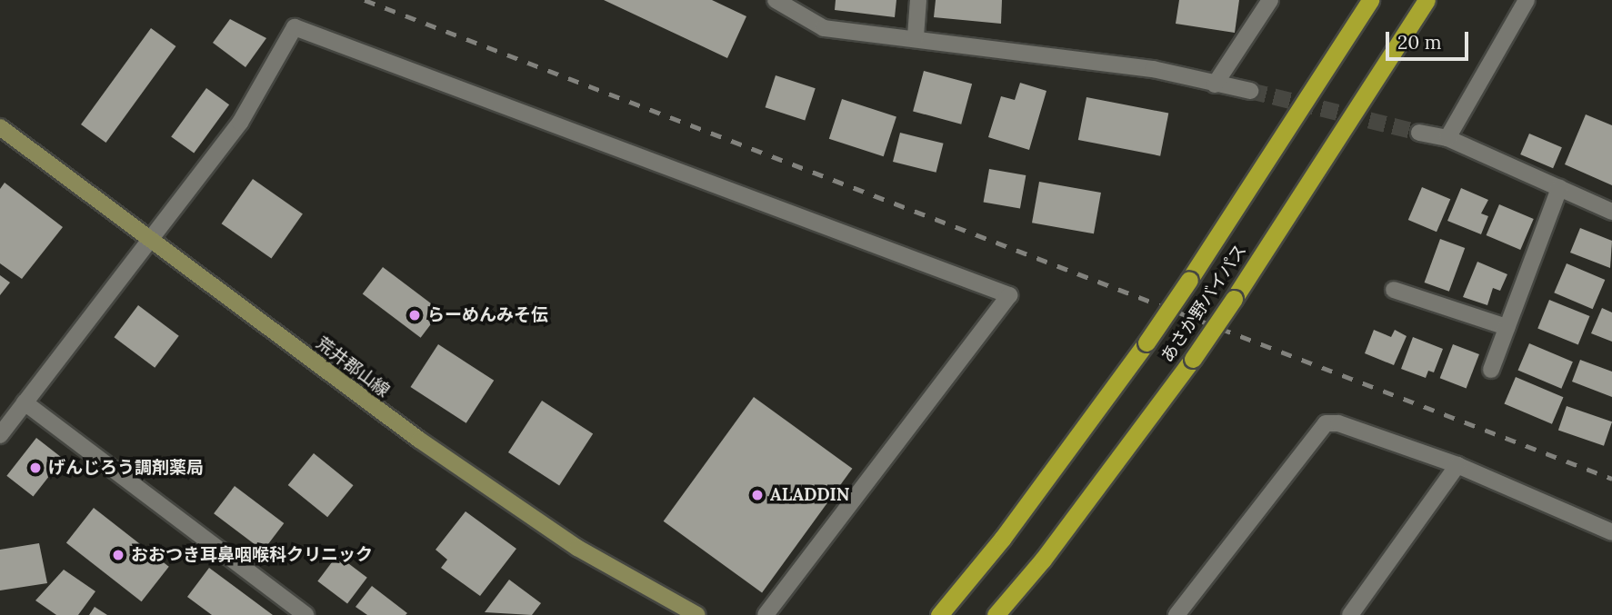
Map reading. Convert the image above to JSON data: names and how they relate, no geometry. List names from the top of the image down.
{
  "streets": {
    "highway": ["あさか野バイパス"],
    "main road": ["荒井郡山線"]
  },
  "places": [
    "らーめんみそ伝",
    "げんじろう調剤薬局",
    "ALADDIN",
    "おおつき耳鼻咽喉科クリニック"
  ],
  "scale_bar": "20 m"
}
